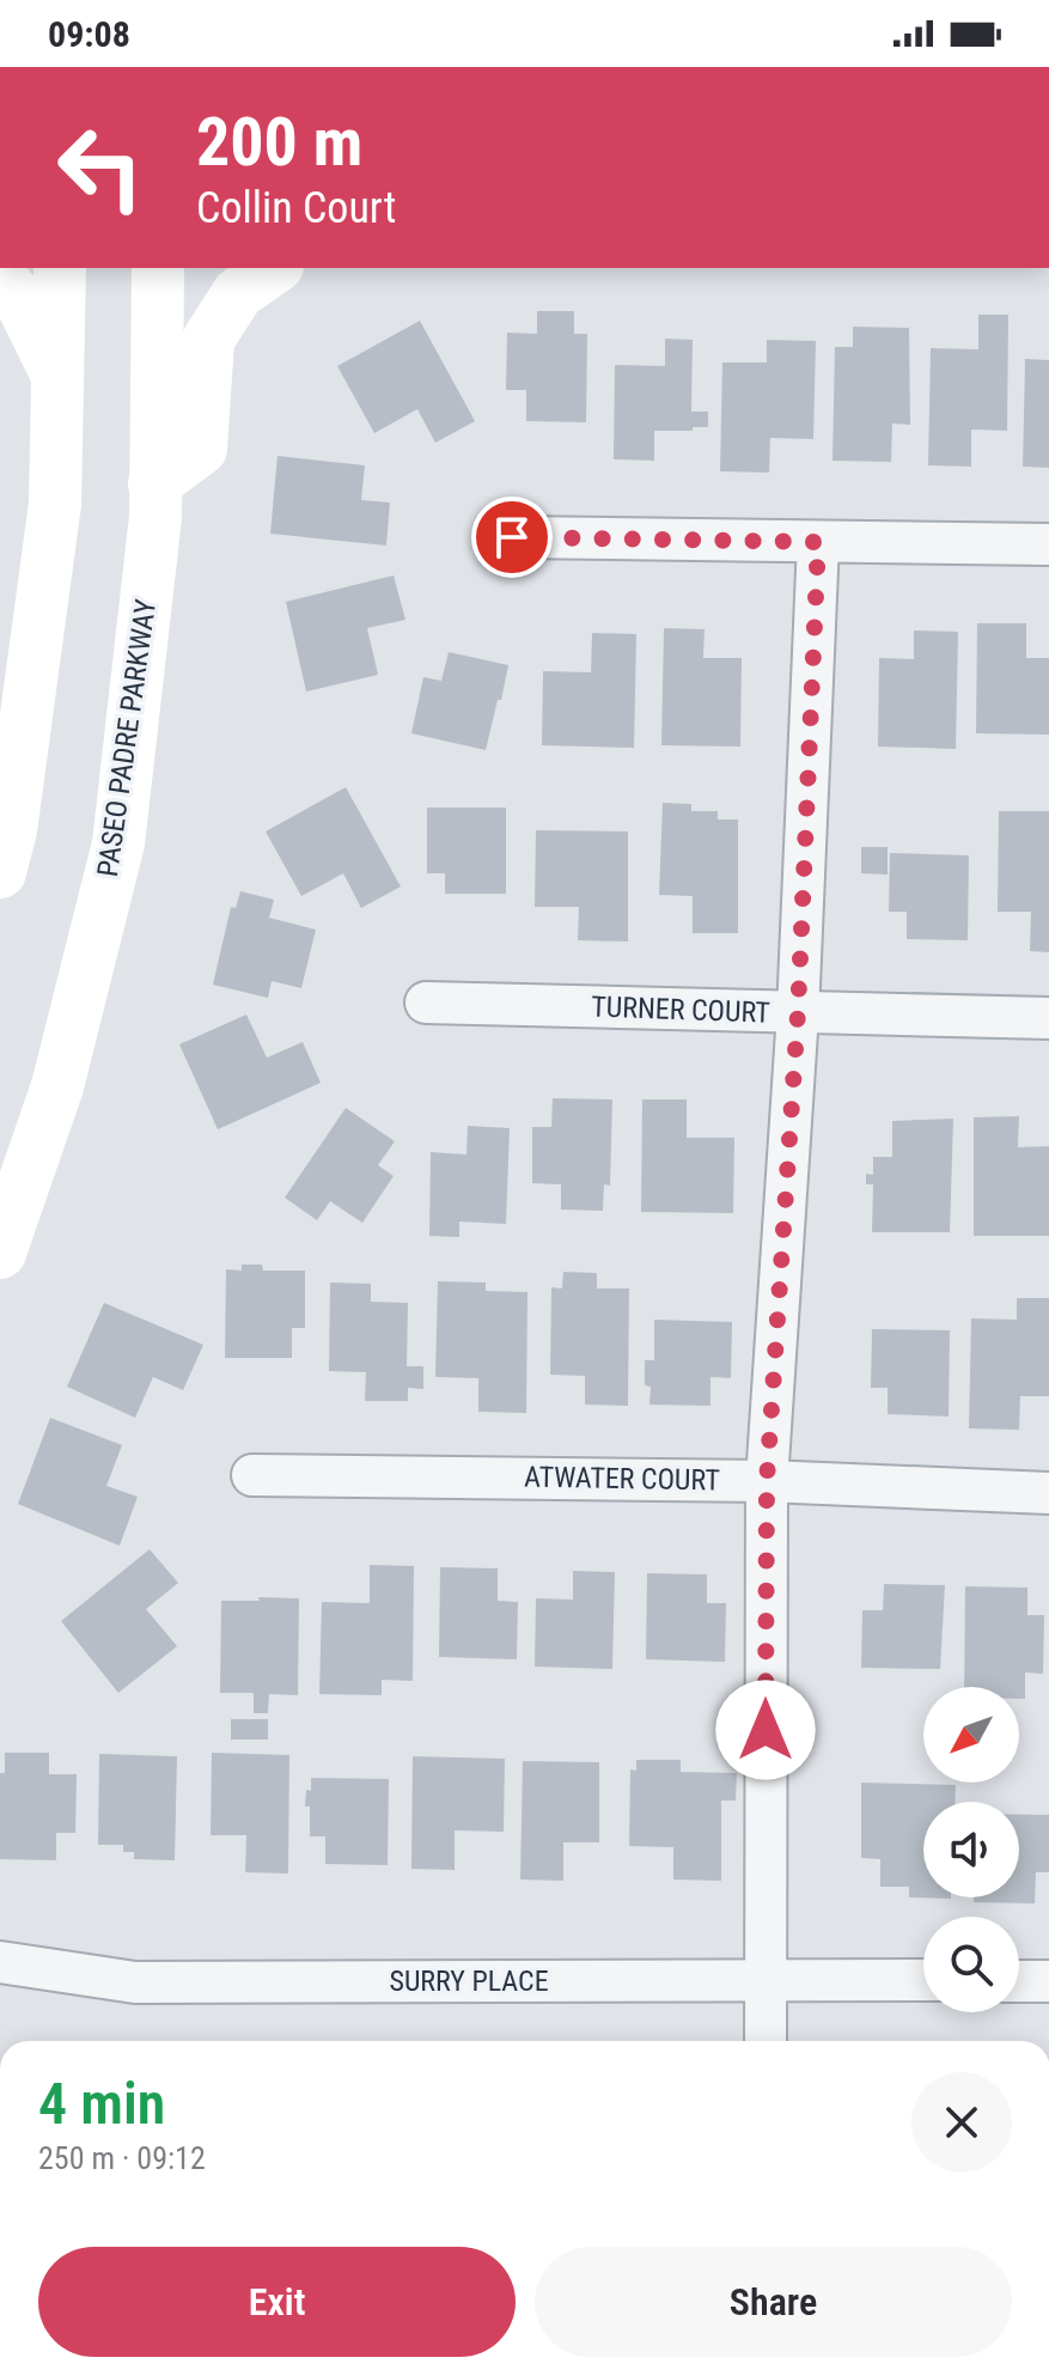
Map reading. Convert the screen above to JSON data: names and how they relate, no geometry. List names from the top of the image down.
{
  "streets": {
    "main road": ["PASEO PADRE PARKWAY"],
    "street": ["TURNER COURT", "ATWATER COURT", "SURRY PLACE"]
  },
  "north": "bottom left",
  "page": {
    "status": "09:08",
    "turn": ["200 m", "Collin Court"],
    "heading": ["4 min", "250 m · 09:12"],
    "buttons": ["Exit", "Share"]
  }
}
